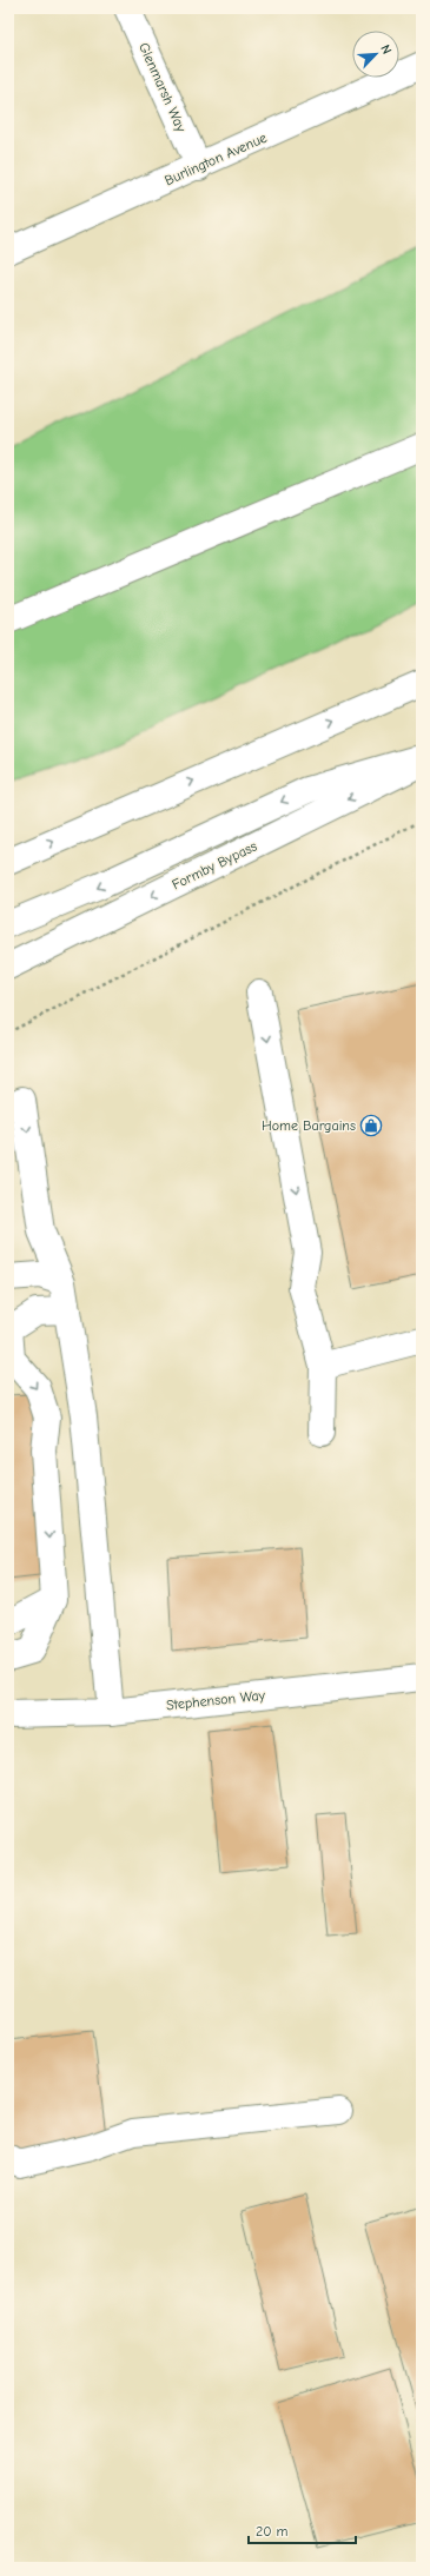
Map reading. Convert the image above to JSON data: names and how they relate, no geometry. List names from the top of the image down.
{
  "streets": {
    "main road": [
      "Glenmarsh Way",
      "Burlington Avenue",
      "Formby Bypass",
      "Stephenson Way"
    ]
  },
  "crossings": [
    ["Glenmarsh Way", "Burlington Avenue"]
  ],
  "places": {
    "shop": ["Home Bargains"]
  },
  "scale_bar": "20 m",
  "north": "top right"
}
